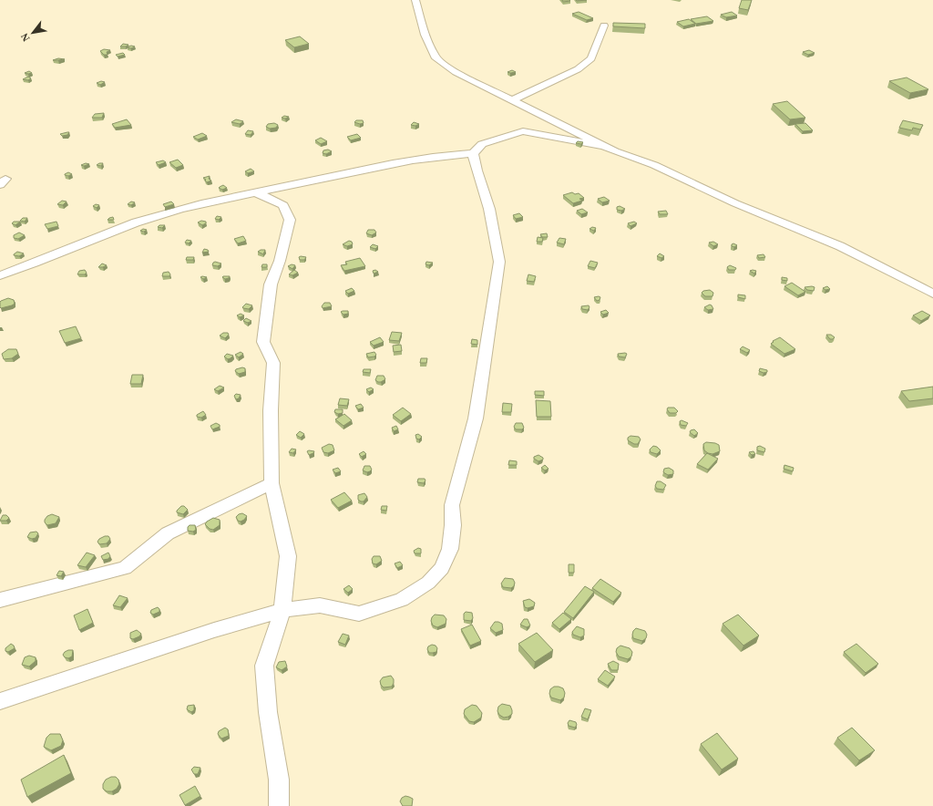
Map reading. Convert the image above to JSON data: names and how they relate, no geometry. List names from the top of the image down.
{
  "north": "bottom left"
}
